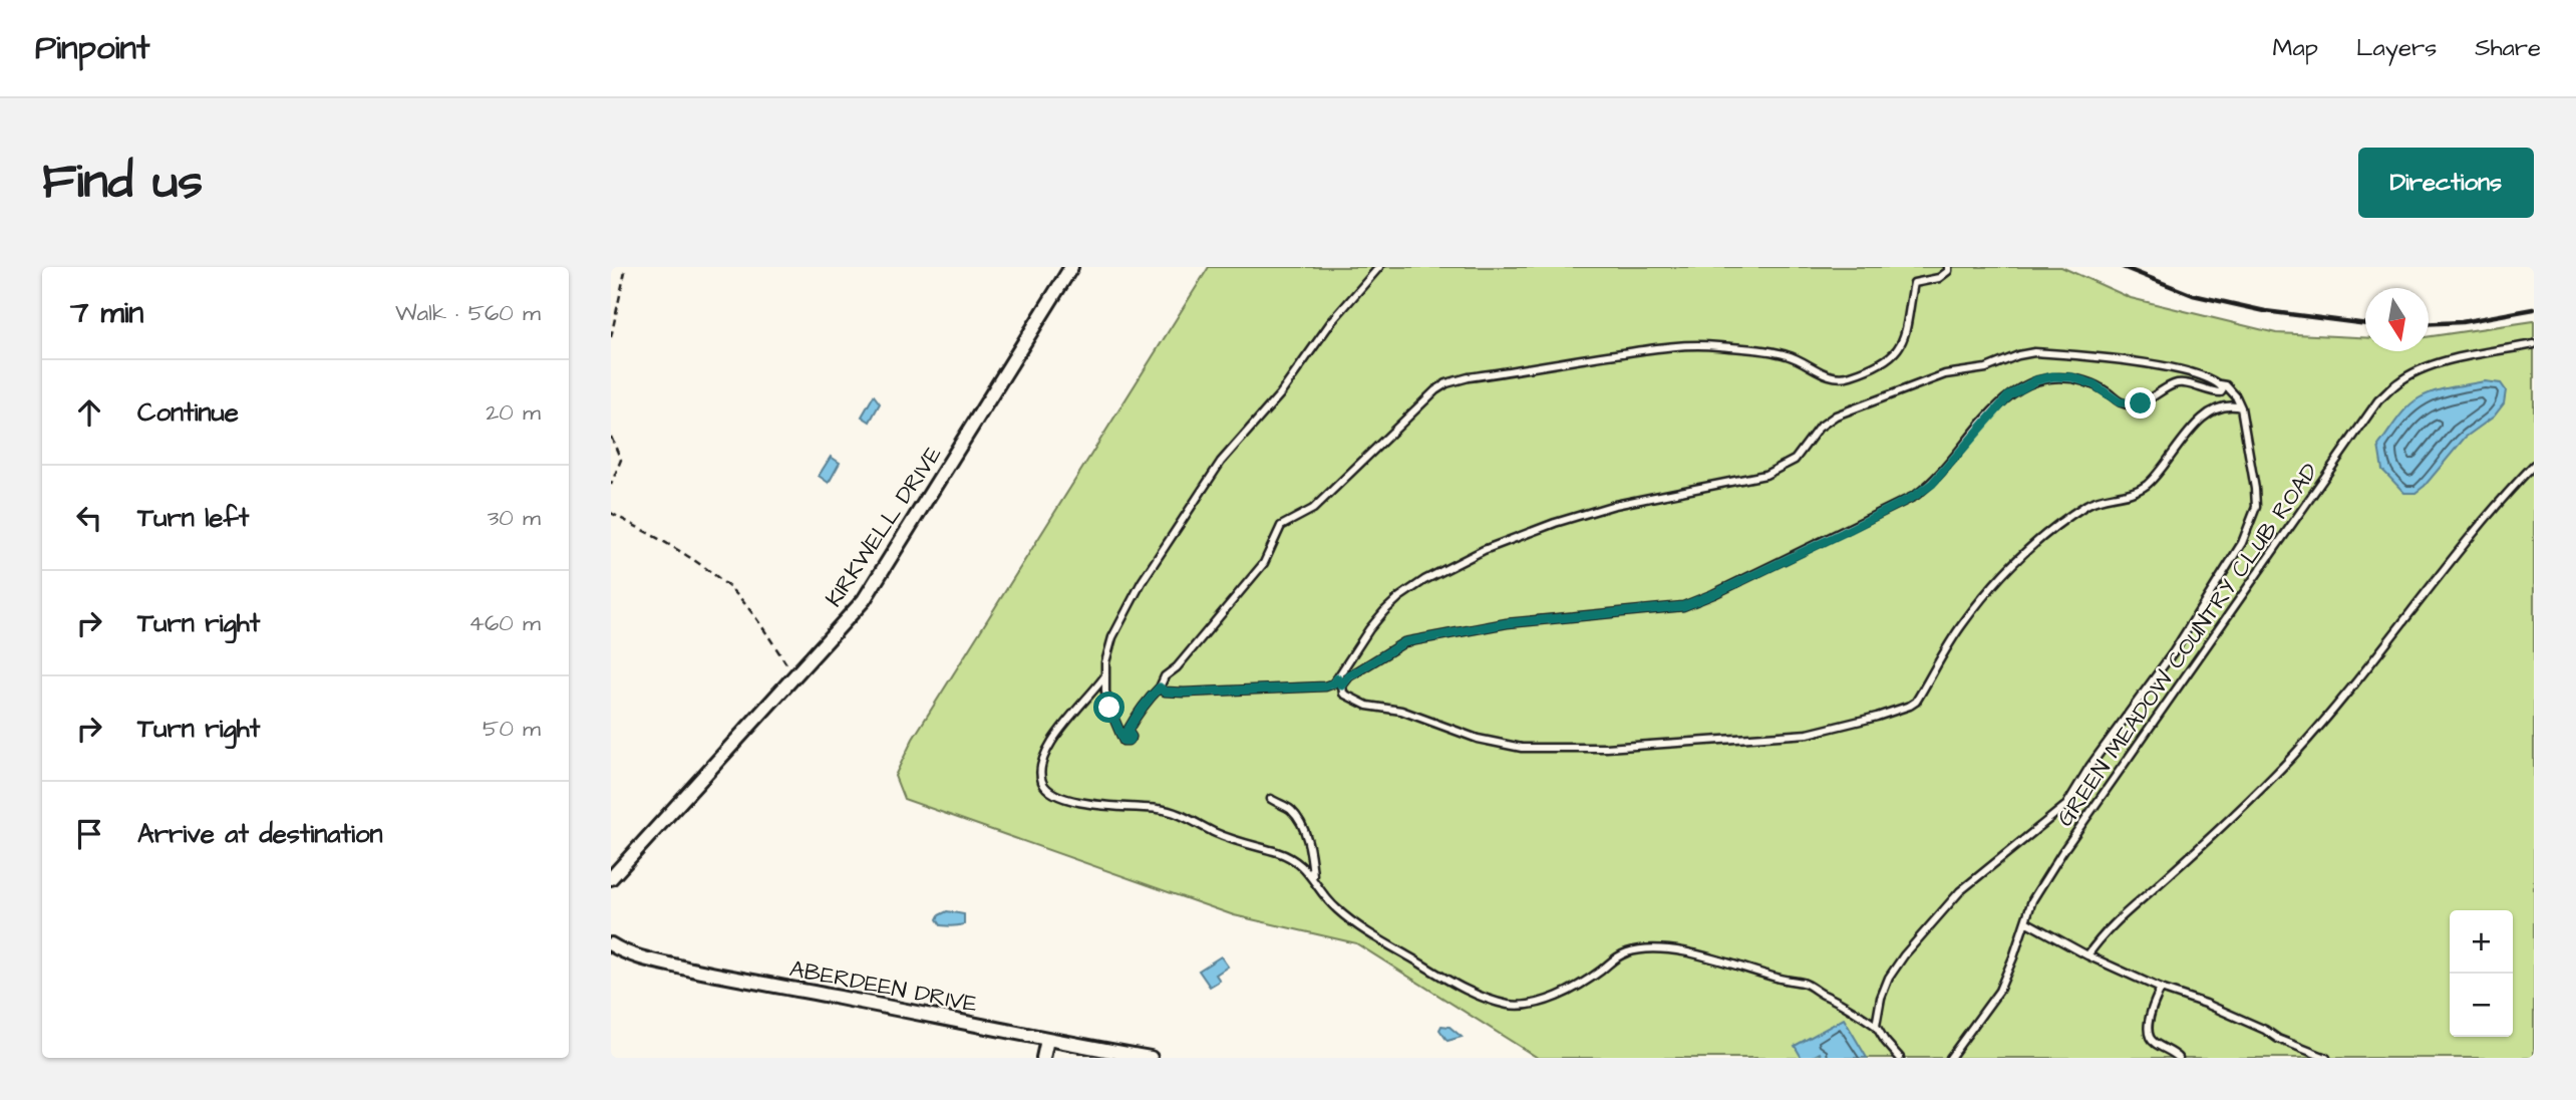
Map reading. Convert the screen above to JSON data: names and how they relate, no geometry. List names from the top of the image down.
{
  "streets": {
    "street": ["KIRKWELL DRIVE", "ABERDEEN DRIVE"],
    "lane": ["GREEN MEADOW COUNTRY CLUB ROAD"]
  },
  "north": "bottom",
  "page": {
    "header": "Pinpoint",
    "nav": ["Map", "Layers", "Share"],
    "buttons": "Directions",
    "title": "Find us",
    "heading": ["7 min", "Walk · 560 m"],
    "list": [
      ["Continue", "20 m"],
      ["Turn left", "30 m"],
      ["Turn right", "460 m"],
      ["Turn right", "50 m"],
      "Arrive at destination"
    ],
    "map_buttons": ["+", "−"]
  }
}
